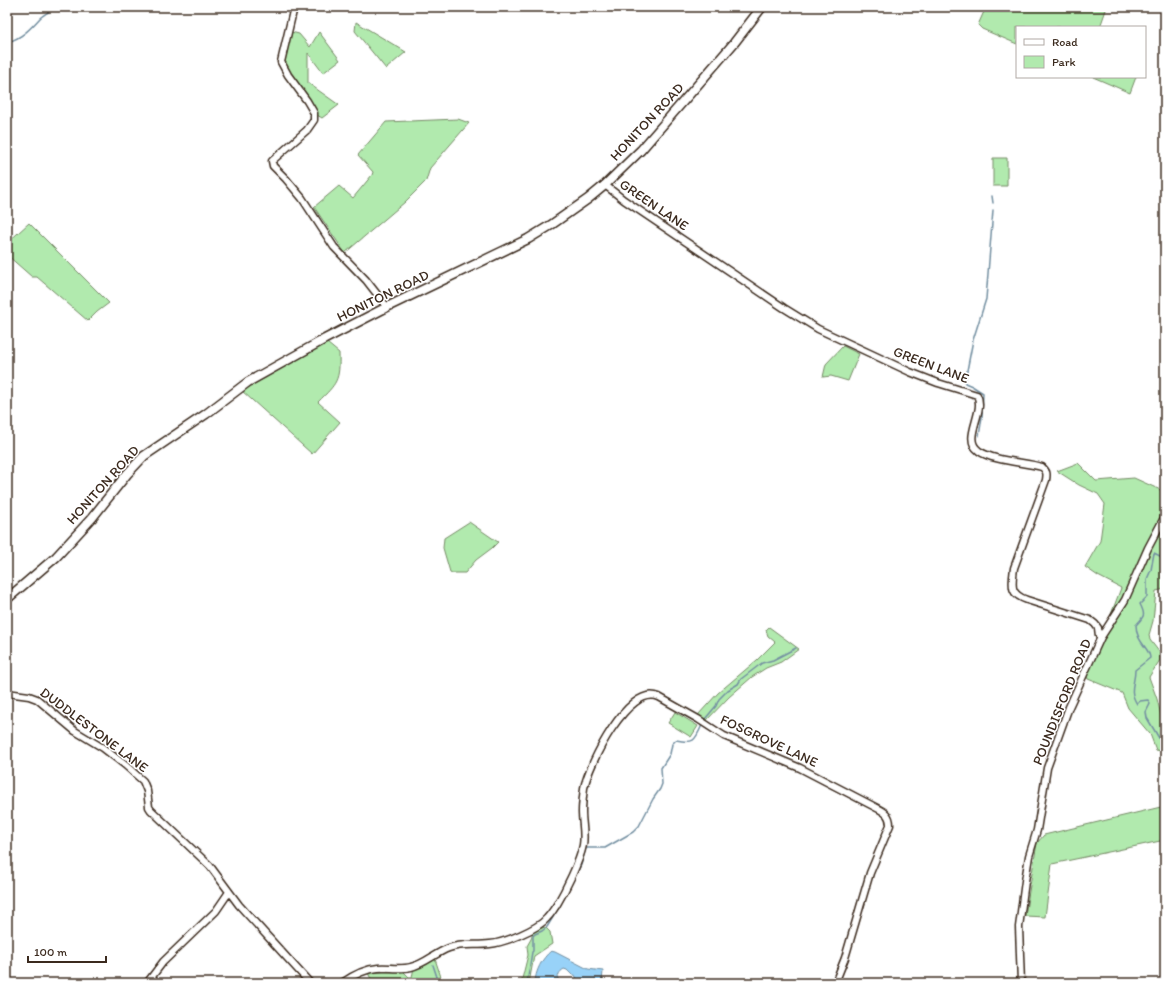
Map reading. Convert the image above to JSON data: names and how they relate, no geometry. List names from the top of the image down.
{
  "streets": {
    "main road": ["HONITON ROAD"],
    "street": [
      "GREEN LANE",
      "POUNDISFORD ROAD",
      "DUDDLESTONE LANE",
      "FOSGROVE LANE"
    ]
  },
  "crossings": [
    ["HONITON ROAD", "GREEN LANE"]
  ],
  "legend": ["Road", "Park"],
  "scale_bar": "100 m"
}
